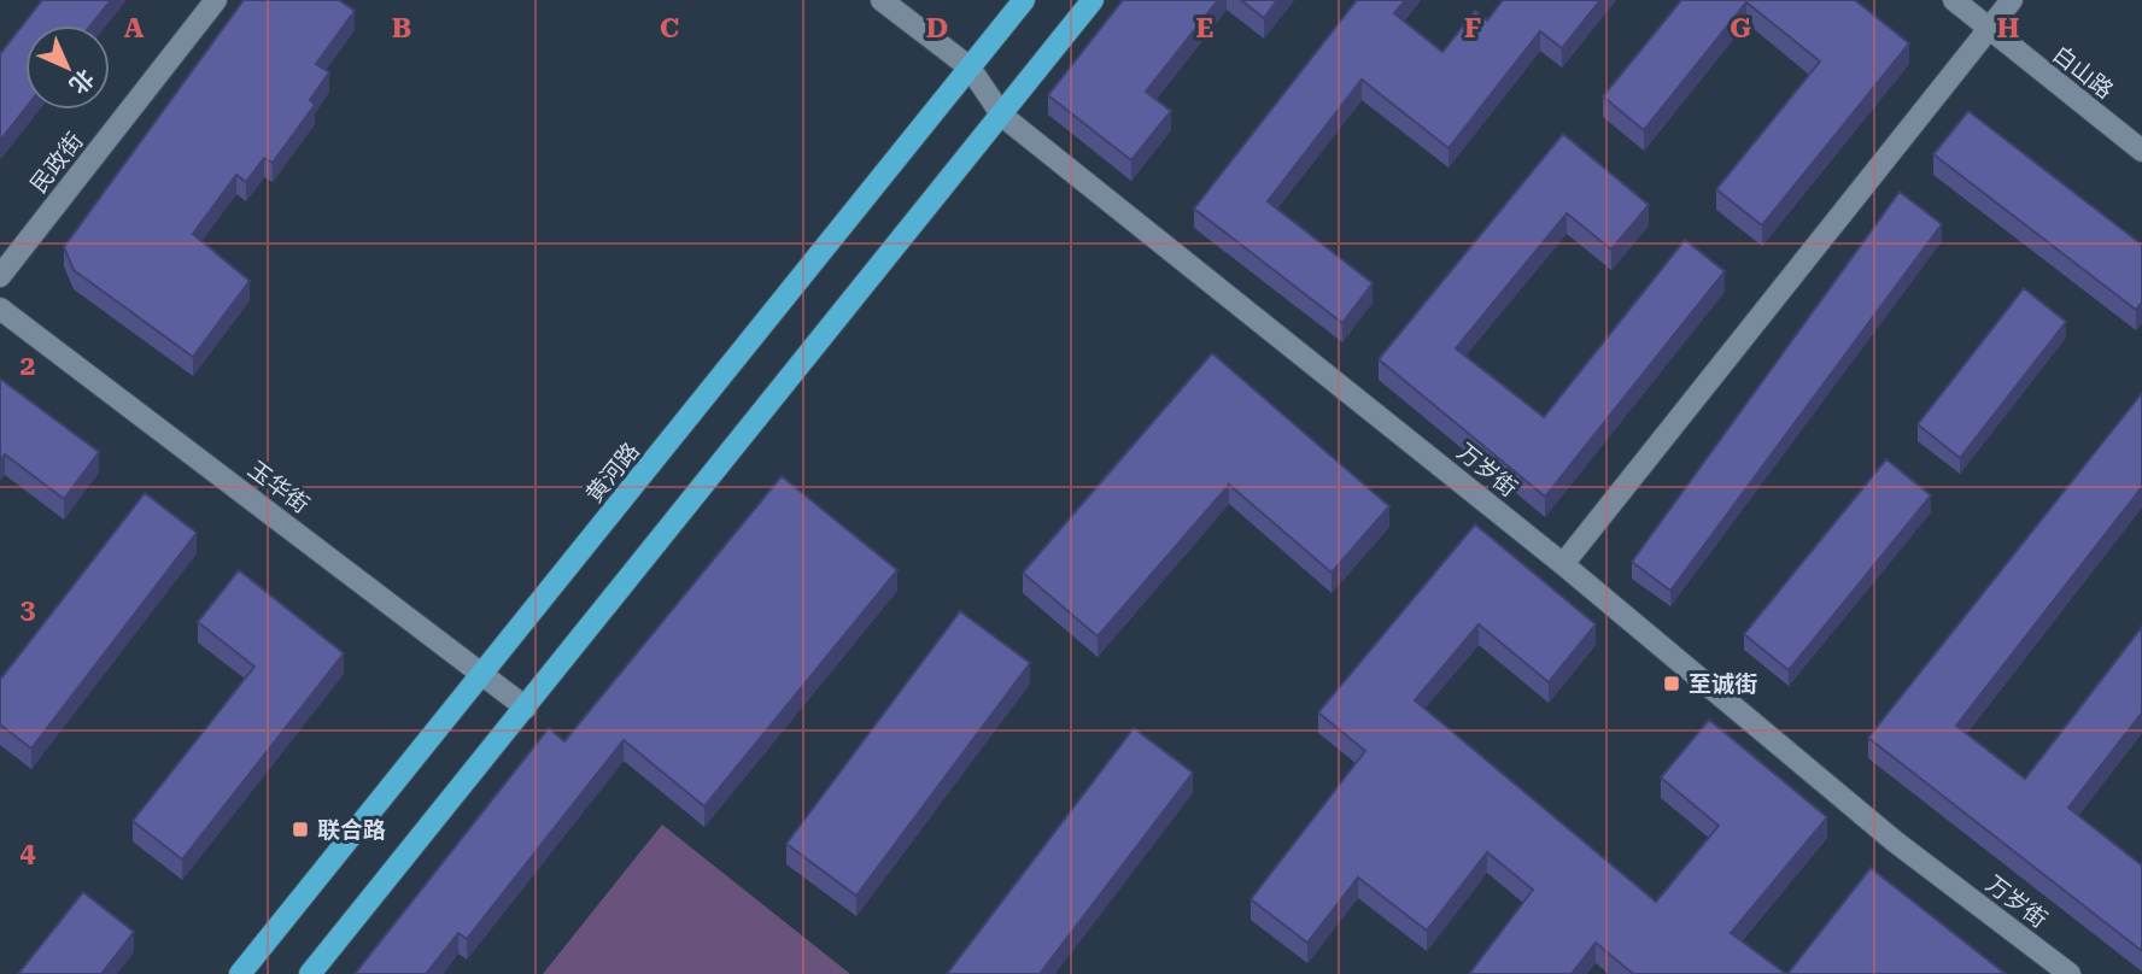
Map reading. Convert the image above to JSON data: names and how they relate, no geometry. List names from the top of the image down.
{
  "streets": {
    "main road": ["黄河路"],
    "street": [
      "白山路",
      "民政街",
      "万岁街",
      "玉华街"
    ]
  },
  "crossings": [
    ["万岁街", "黄河路"],
    ["黄河路", "玉华街"]
  ],
  "places": {
    "transit": ["至诚街", "联合路"]
  },
  "north": "bottom right",
  "grid": {
    "columns": [
      "A",
      "B",
      "C",
      "D",
      "E",
      "F",
      "G",
      "H"
    ],
    "rows": ["2", "3", "4"]
  }
}
